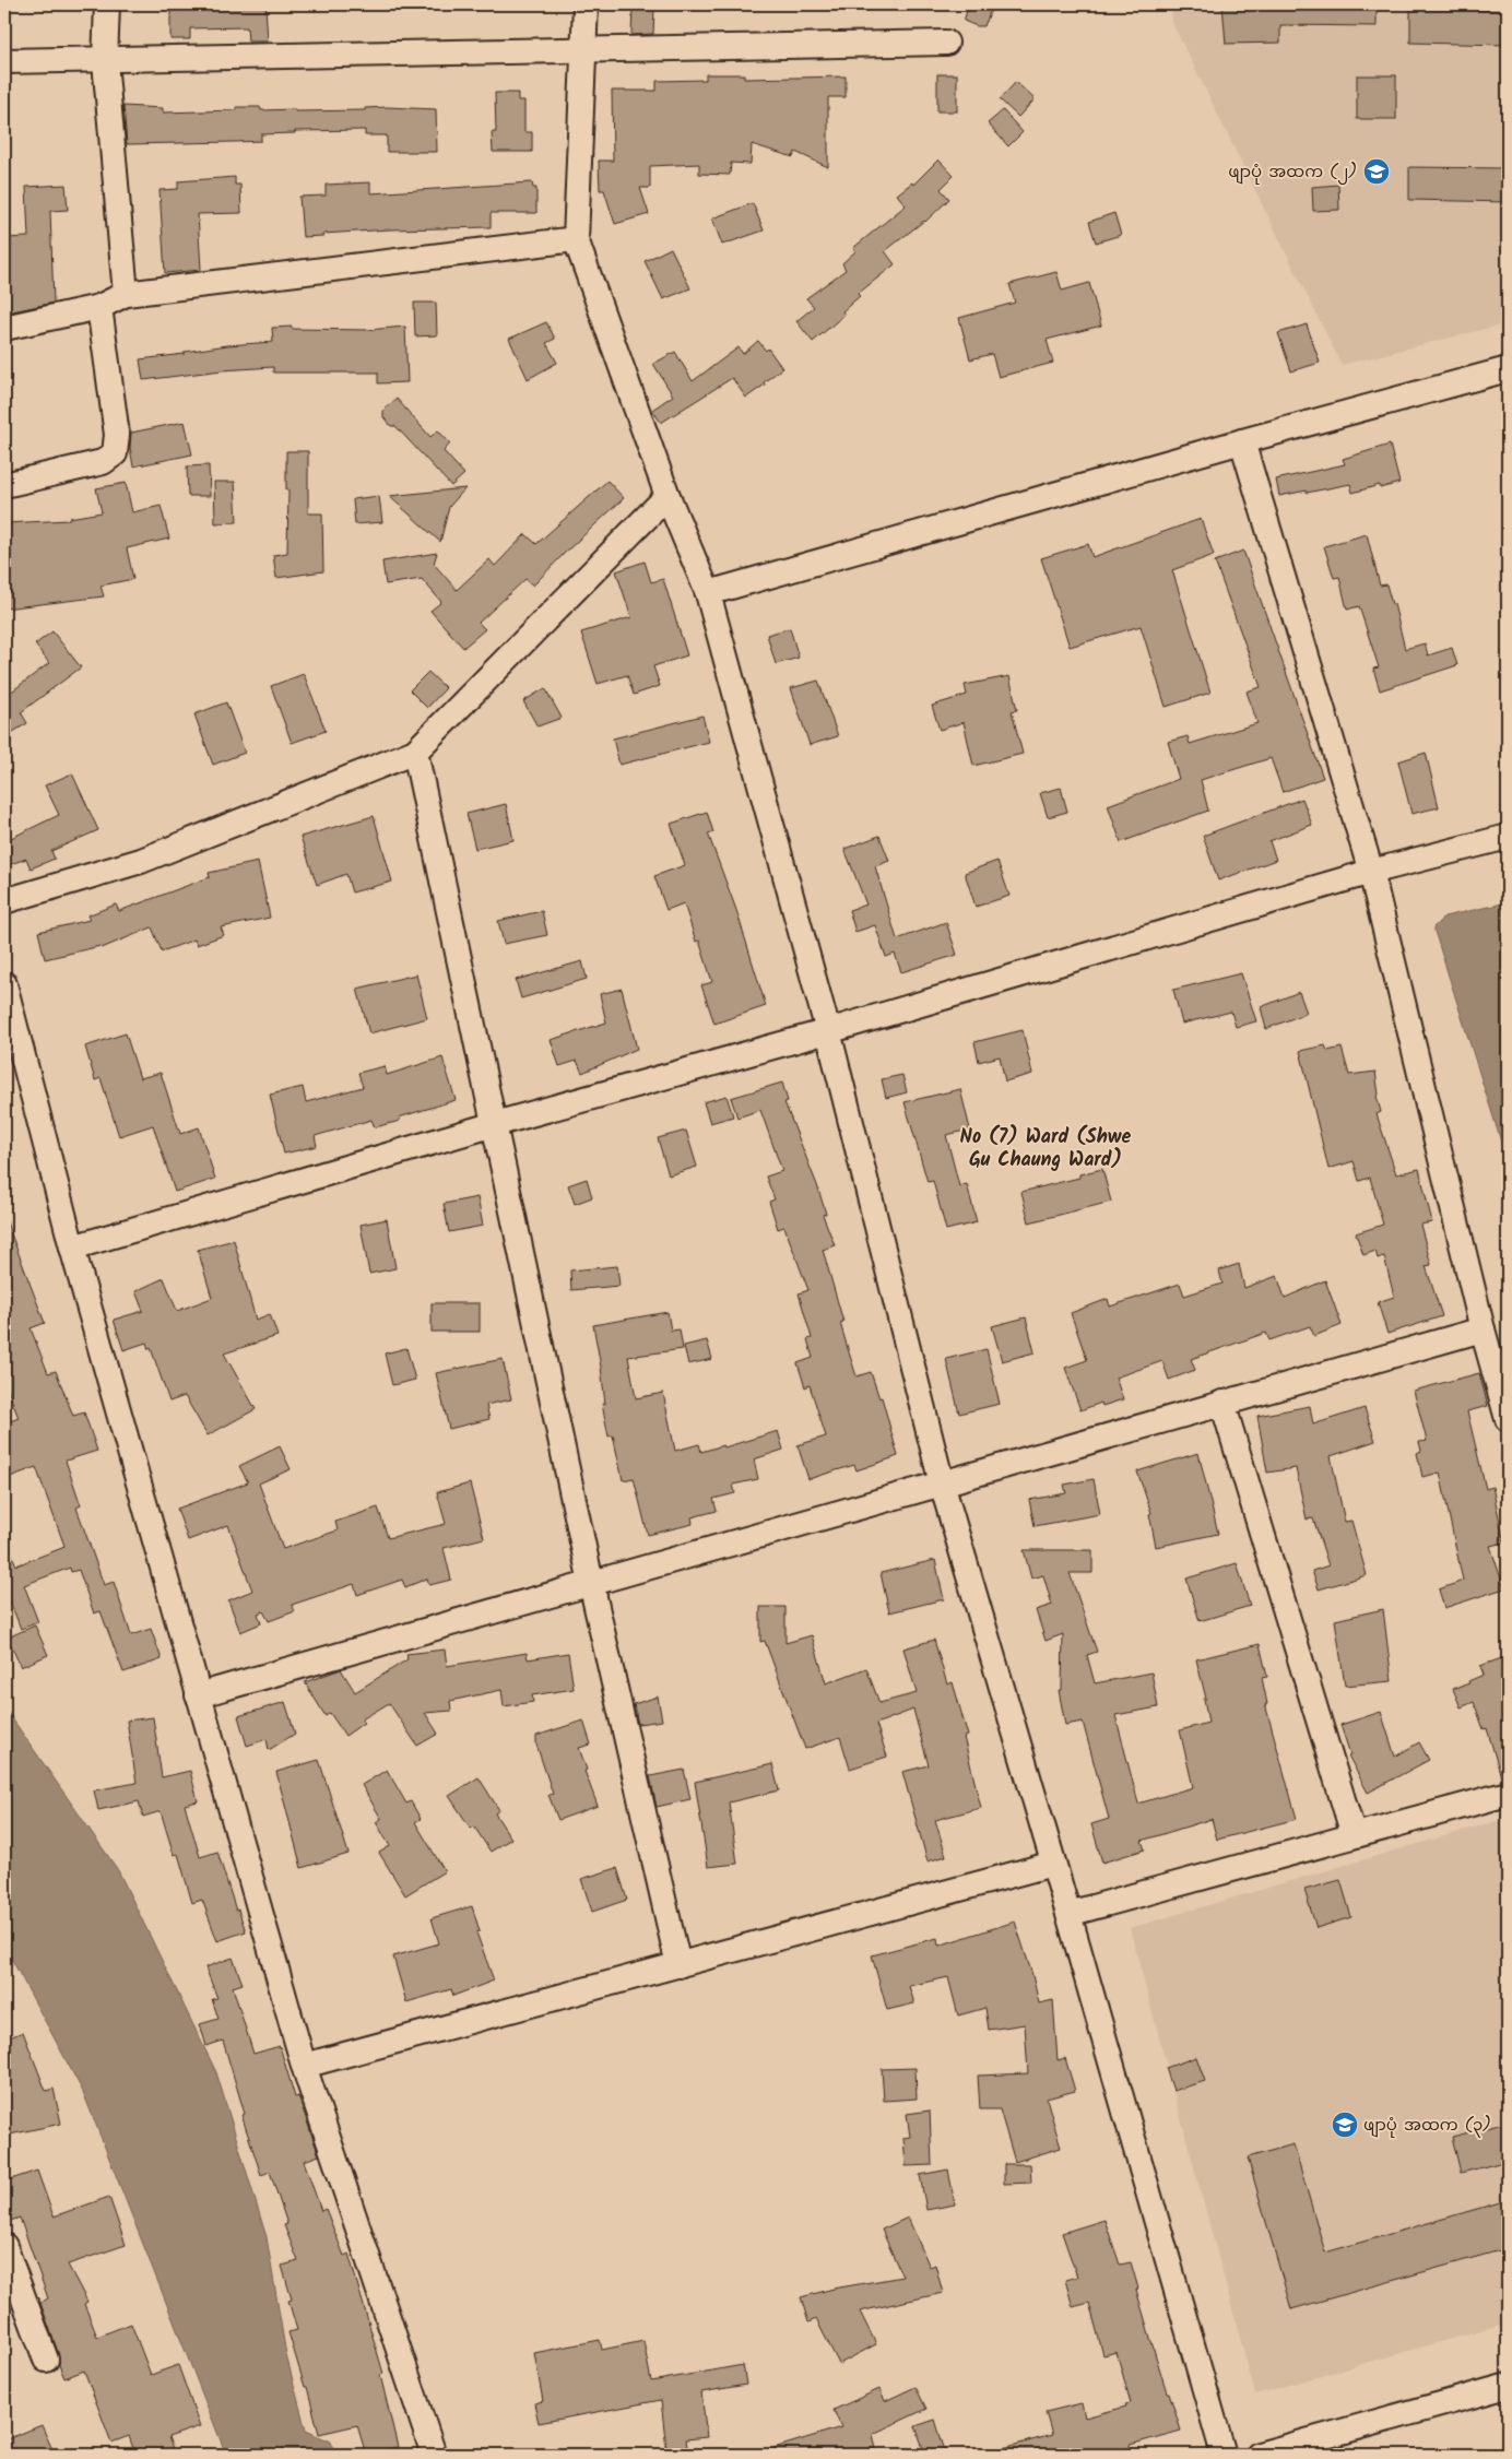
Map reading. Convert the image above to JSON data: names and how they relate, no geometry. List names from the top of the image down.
{
  "districts": ["No (7) Ward (Shwe Gu Chaung Ward)"],
  "places": {
    "school or university": ["ဖျာပုံ အထက (၂)", "ဖျာပုံ အထက (၃)"]
  }
}
